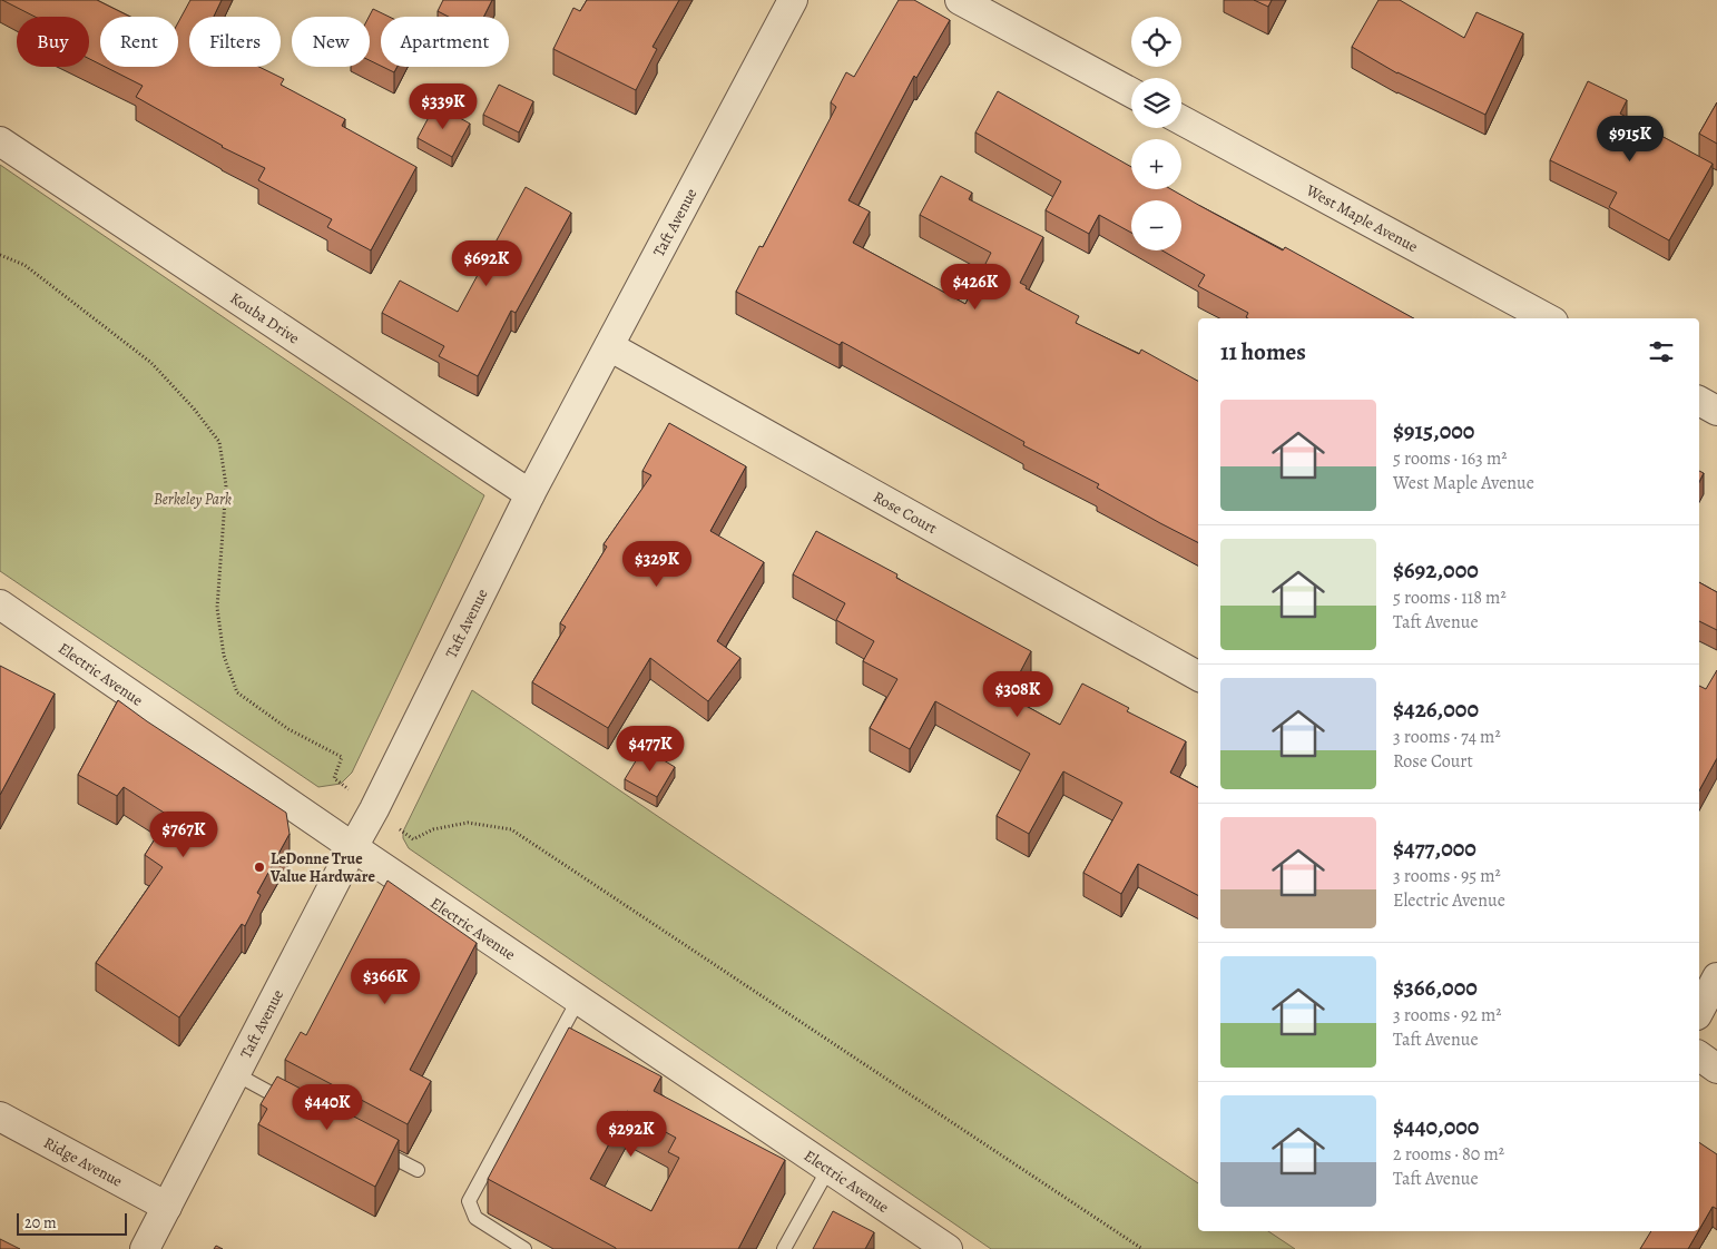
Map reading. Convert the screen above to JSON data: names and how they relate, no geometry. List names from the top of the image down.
{
  "streets": {
    "street": [
      "West Maple Avenue",
      "Taft Avenue",
      "Kouba Drive",
      "Rose Court",
      "Electric Avenue",
      "Ridge Avenue"
    ]
  },
  "crossings": [
    ["Taft Avenue", "Kouba Drive"],
    ["Taft Avenue", "Rose Court"],
    ["Taft Avenue", "Electric Avenue"],
    ["Taft Avenue", "Ridge Avenue"]
  ],
  "parks": ["Berkeley Park"],
  "places": ["LeDonne True Value Hardware"],
  "scale_bar": "20 m",
  "page": {
    "map_buttons": ["+", "−"],
    "chip": [
      "Buy",
      "Rent",
      "Filters",
      "New",
      "Apartment"
    ],
    "price": [
      "$339K",
      "$915K",
      "$692K",
      "$426K",
      "$329K",
      "$308K",
      "$477K",
      "$767K",
      "$366K",
      "$440K",
      "$292K"
    ],
    "heading": "11 homes",
    "list": [
      {
        "name": "$915,000",
        "note": "5 rooms · 163 m² · West Maple Avenue"
      },
      {
        "name": "$692,000",
        "note": "5 rooms · 118 m² · Taft Avenue"
      },
      {
        "name": "$426,000",
        "note": "3 rooms · 74 m² · Rose Court"
      },
      {
        "name": "$477,000",
        "note": "3 rooms · 95 m² · Electric Avenue"
      },
      {
        "name": "$366,000",
        "note": "3 rooms · 92 m² · Taft Avenue"
      },
      {
        "name": "$440,000",
        "note": "2 rooms · 80 m² · Taft Avenue"
      }
    ],
    "scale": "20 m"
  }
}
